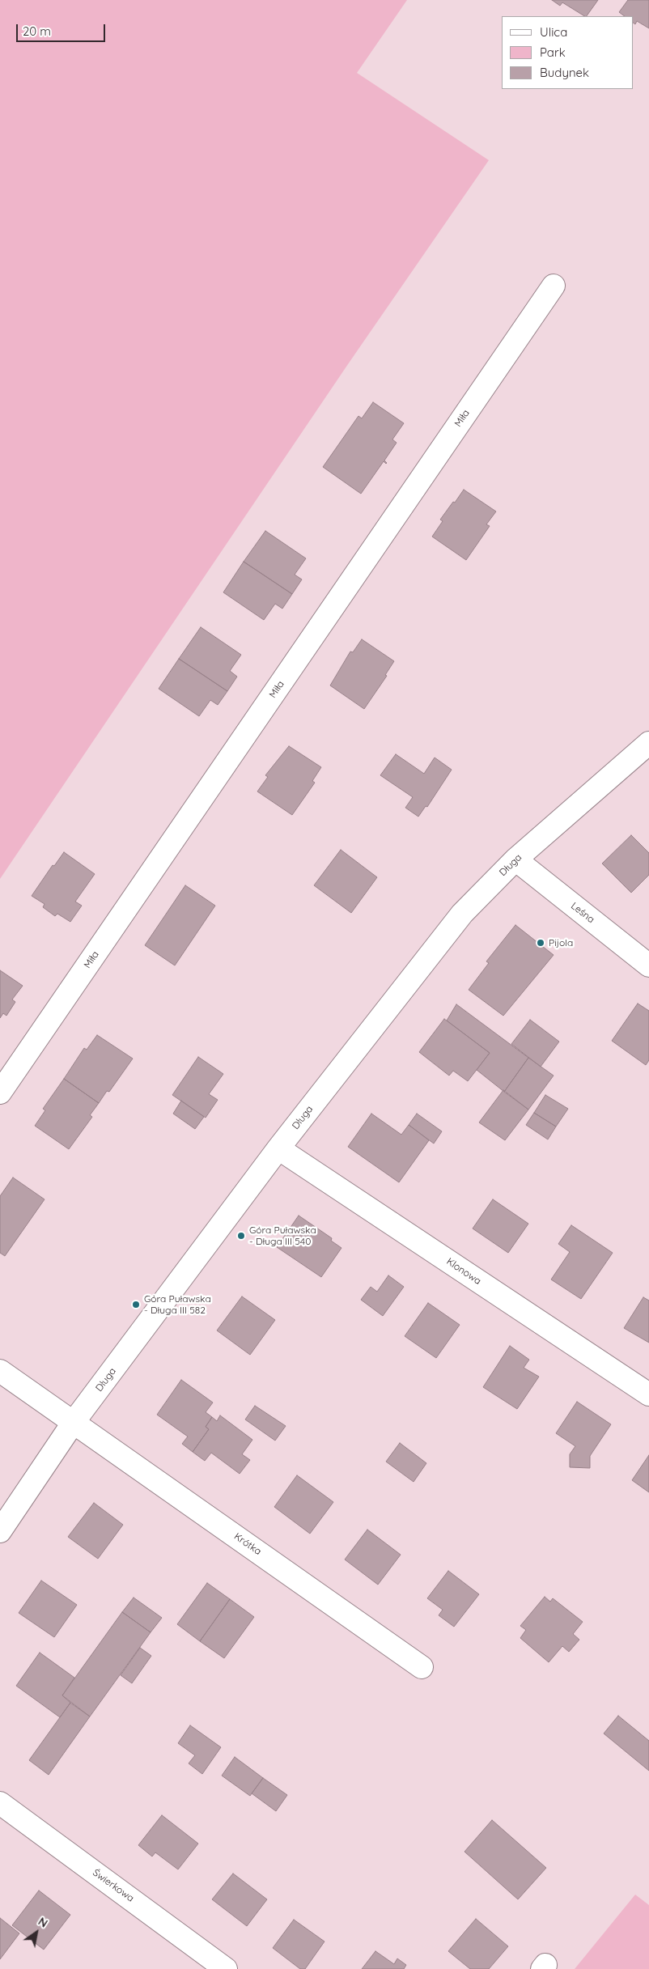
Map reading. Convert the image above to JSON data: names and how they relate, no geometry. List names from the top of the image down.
{
  "streets": {
    "street": [
      "Miła",
      "Długa",
      "Leśna",
      "Klonowa",
      "Krótka",
      "Świerkowa"
    ]
  },
  "crossings": [
    ["Długa", "Leśna"],
    ["Długa", "Klonowa"],
    ["Długa", "Krótka"]
  ],
  "places": ["Pijola", "Góra Puławska - Długa III 540", "Góra Puławska - Długa III 582"],
  "legend": ["Ulica", "Park", "Budynek"],
  "scale_bar": "20 m",
  "north": "top right"
}
